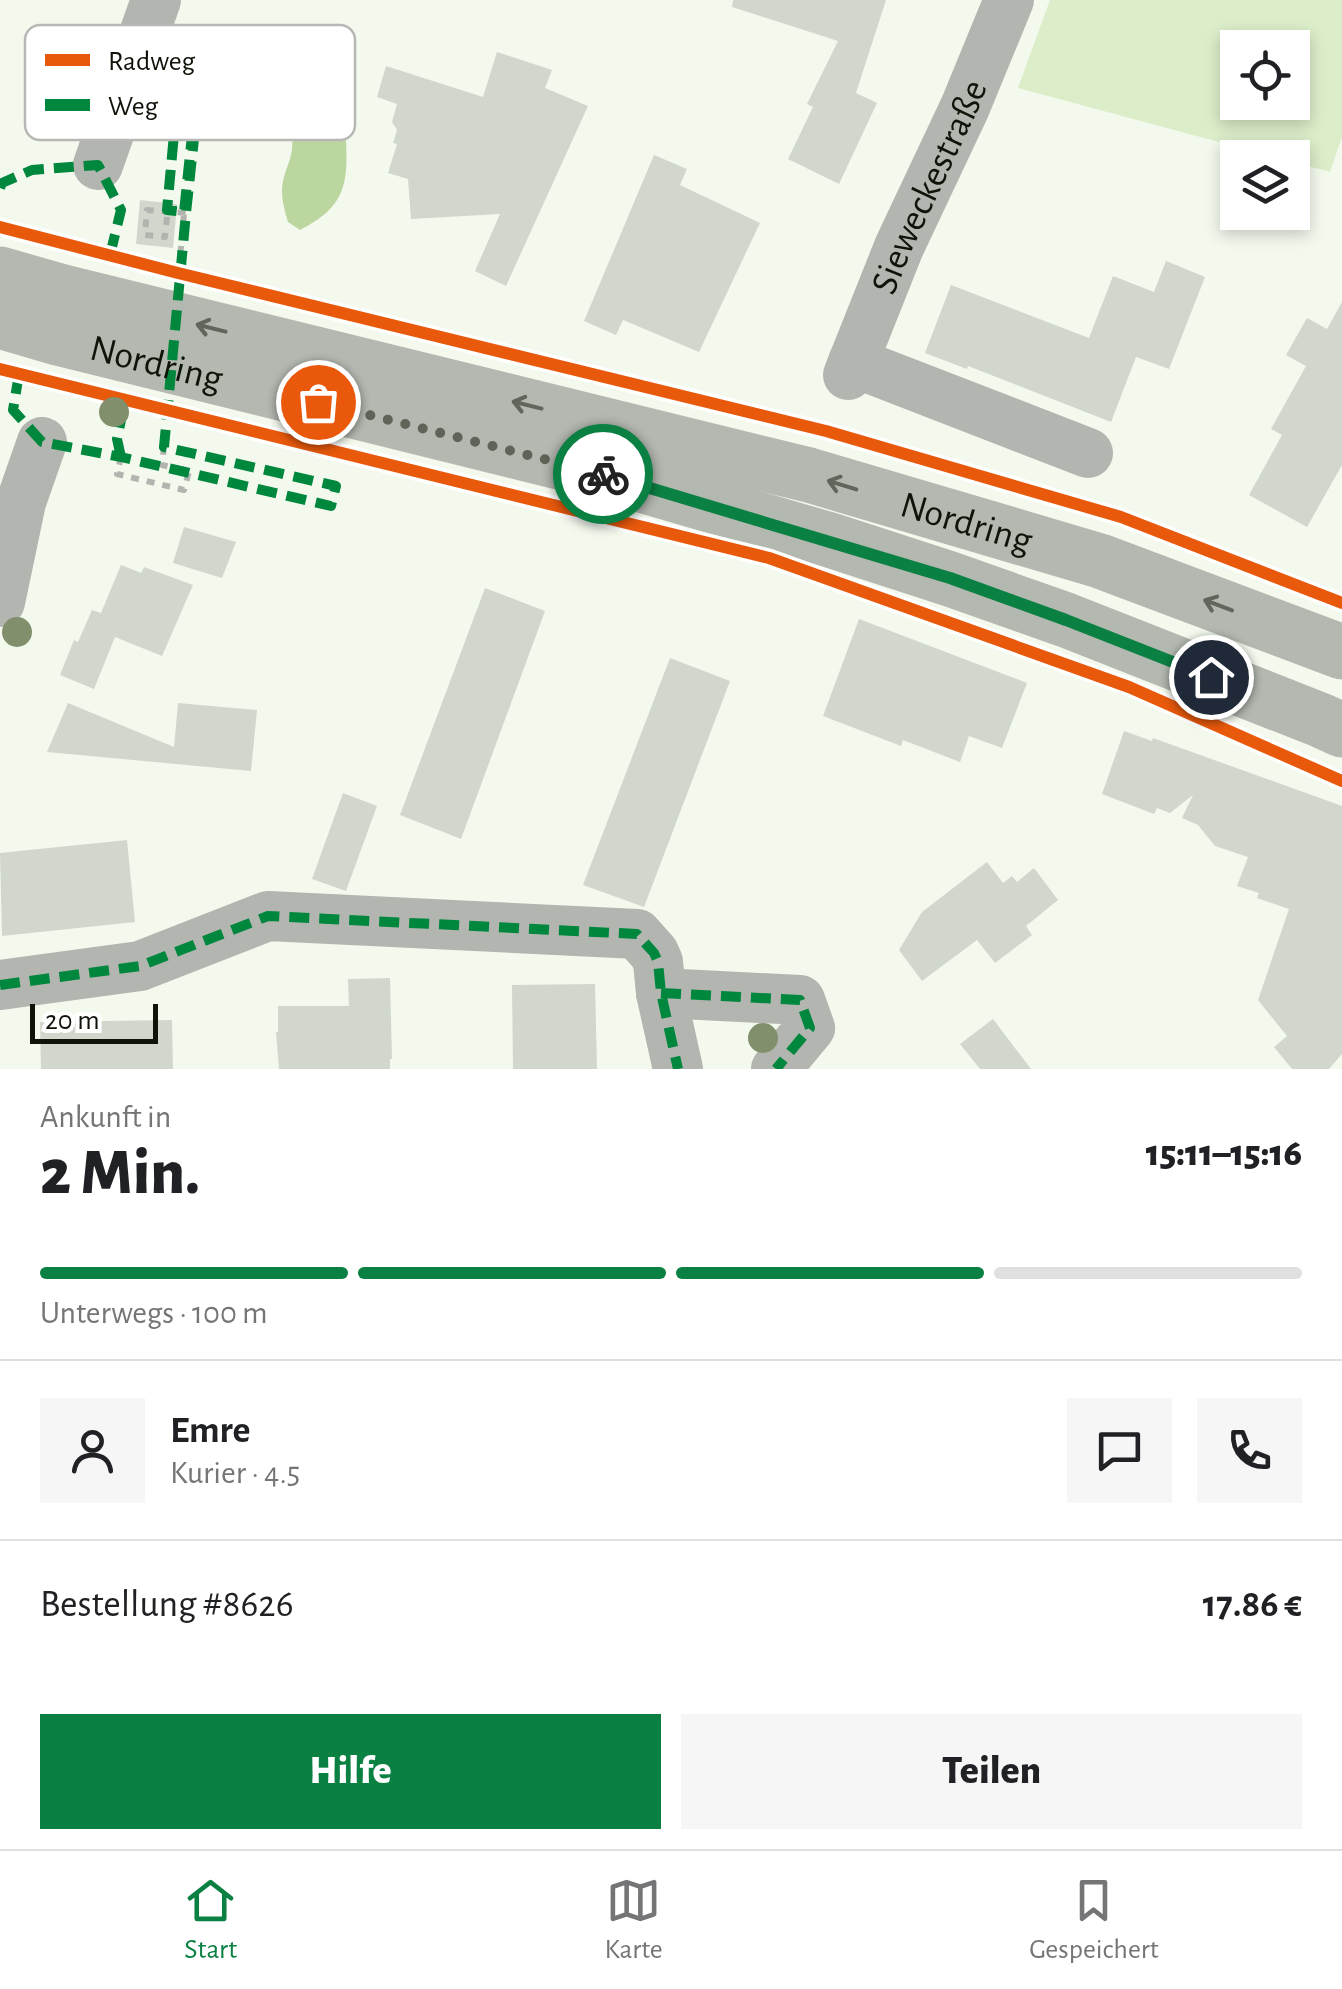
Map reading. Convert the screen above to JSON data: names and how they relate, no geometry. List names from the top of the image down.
{
  "streets": {
    "main road": ["Nordring"],
    "street": ["Sieweckestraße"]
  },
  "legend": ["Radweg", "Weg"],
  "scale_bar": "20 m",
  "page": {
    "scale": "20 m",
    "heading": ["2 Min.", "Ankunft in", "15:11–15:16"],
    "panel": [
      "Emre",
      "Kurier · 4.5",
      "Bestellung #8626",
      "17.86 €"
    ],
    "bar": "Unterwegs · 100 m",
    "buttons": ["Hilfe", "Teilen"],
    "tabs": ["Start", "Karte", "Gespeichert"]
  }
}
